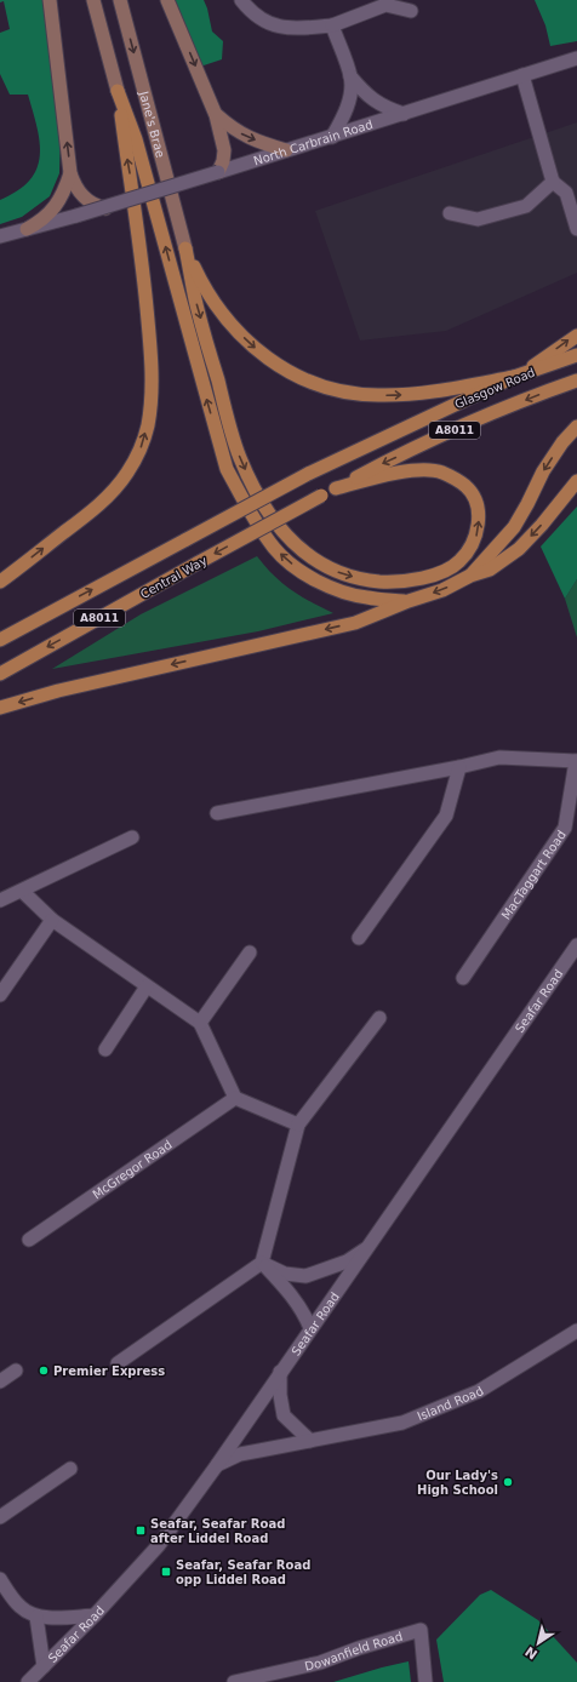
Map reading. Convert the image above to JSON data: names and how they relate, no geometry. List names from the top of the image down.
{
  "streets": {
    "main road": [
      "Jane's Brae",
      "Glasgow Road",
      "A8011",
      "Central Way"
    ],
    "street": [
      "North Carbrain Road",
      "MacTaggart Road",
      "Seafar Road",
      "McGregor Road",
      "Island Road",
      "Dowanfield Road"
    ]
  },
  "crossings": [
    ["Glasgow Road", "Central Way"],
    ["Seafar Road", "Island Road"]
  ],
  "places": {
    "other": ["Premier Express", "Our Lady's High School"],
    "transit": ["Seafar, Seafar Road after Liddel Road", "Seafar, Seafar Road opp Liddel Road"]
  },
  "north": "bottom left"
}
